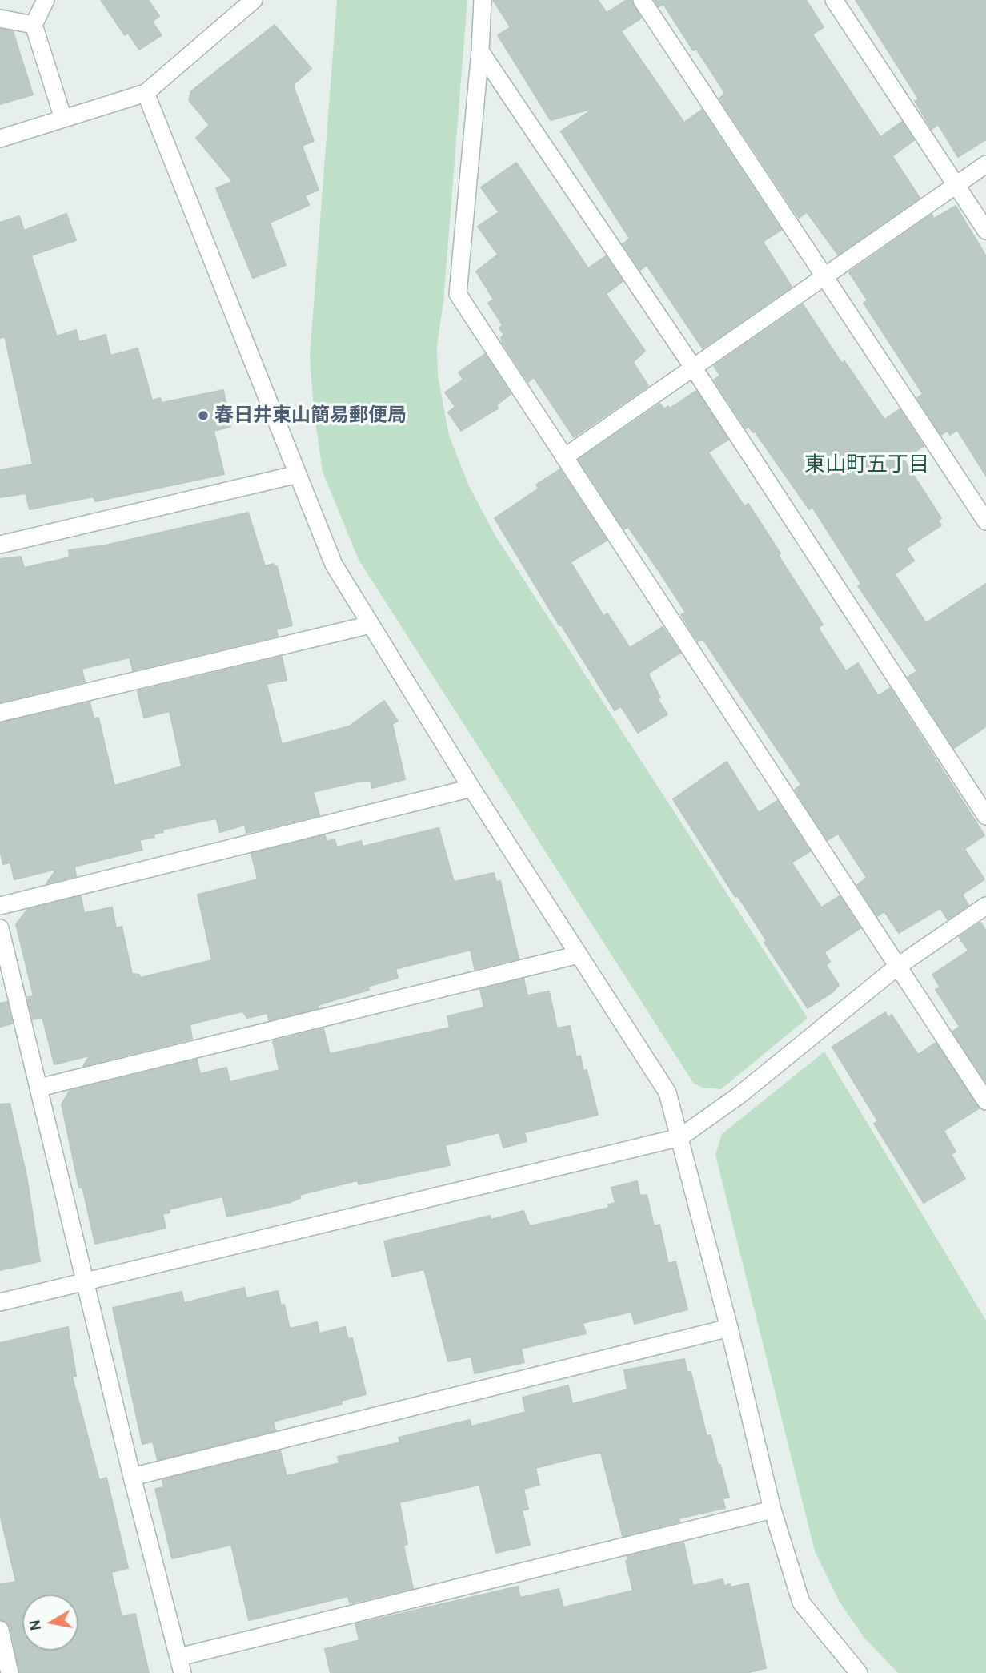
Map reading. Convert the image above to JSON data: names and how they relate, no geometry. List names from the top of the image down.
{
  "districts": ["東山町五丁目"],
  "places": ["春日井東山簡易郵便局"],
  "north": "left"
}
